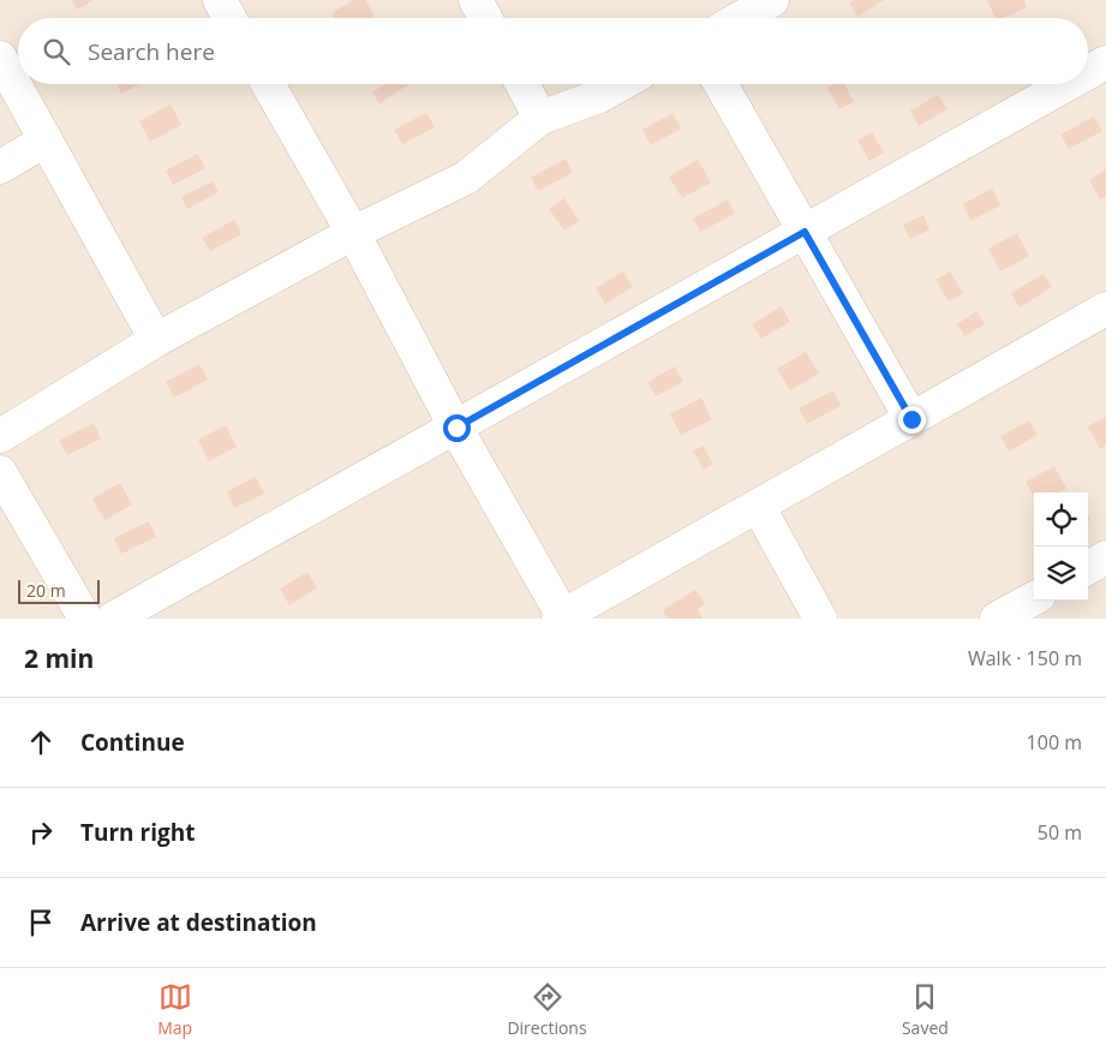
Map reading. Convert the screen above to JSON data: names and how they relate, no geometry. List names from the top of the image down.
{
  "scale_bar": "20 m",
  "page": {
    "search": "Search here",
    "scale": "20 m",
    "heading": ["2 min", "Walk · 150 m"],
    "list": [
      ["Continue", "100 m"],
      ["Turn right", "50 m"],
      "Arrive at destination"
    ],
    "nav": ["Map", "Directions", "Saved"]
  }
}
